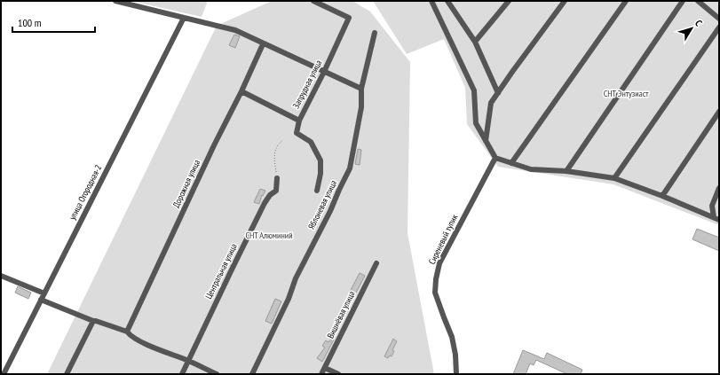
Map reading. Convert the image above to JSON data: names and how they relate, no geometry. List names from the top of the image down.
{
  "streets": {
    "street": [
      "Запрудная улица",
      "Дорожная улица",
      "улица Огородная-2",
      "Яблоневая улица",
      "Сиреневый тупик",
      "Центральная улица",
      "Вишнёвая улица"
    ]
  },
  "parks": ["СНТ Энтузиаст", "СНТ Алюминий"],
  "scale_bar": "100 m",
  "north": "top right"
}
